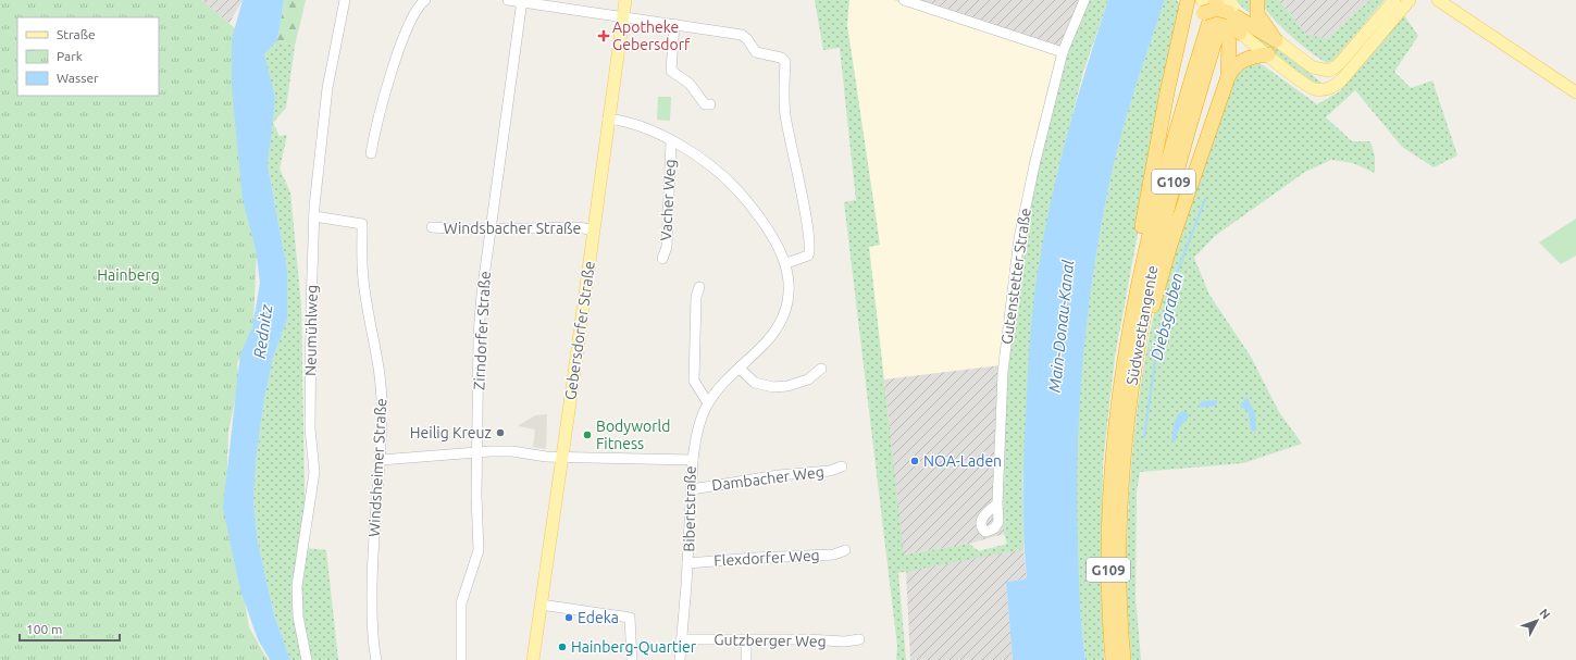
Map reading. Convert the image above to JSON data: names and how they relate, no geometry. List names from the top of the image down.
{
  "streets": {
    "highway": ["G109", "Südwesttangente"],
    "main road": ["Gebersdorfer Straße"],
    "street": [
      "Vacher Weg",
      "Windsbacher Straße",
      "Gutenstetter Straße",
      "Neumühlweg",
      "Zirndorfer Straße",
      "Windsheimer Straße",
      "Dambacher Weg",
      "Bibertstraße",
      "Flexdorfer Weg",
      "Gutzberger Weg"
    ]
  },
  "crossings": [
    ["Windsbacher Straße", "Zirndorfer Straße"],
    ["Windsbacher Straße", "Gebersdorfer Straße"],
    ["Neumühlweg", "Windsheimer Straße"],
    ["Zirndorfer Straße", "Bibertstraße"],
    ["Gebersdorfer Straße", "Bibertstraße"],
    ["Windsheimer Straße", "Bibertstraße"],
    ["Dambacher Weg", "Bibertstraße"],
    ["Bibertstraße", "Flexdorfer Weg"],
    ["Bibertstraße", "Gutzberger Weg"]
  ],
  "water": ["Diebsgraben", "Main-Donau-Kanal", "Rednitz"],
  "parks": ["Hainberg"],
  "places": {
    "health": ["Apotheke Gebersdorf"],
    "other": [
      "Heilig Kreuz",
      "Bodyworld Fitness",
      "NOA-Laden",
      "Edeka",
      "Hainberg-Quartier"
    ]
  },
  "legend": ["Straße", "Park", "Wasser"],
  "scale_bar": "100 m",
  "north": "top right"
}
